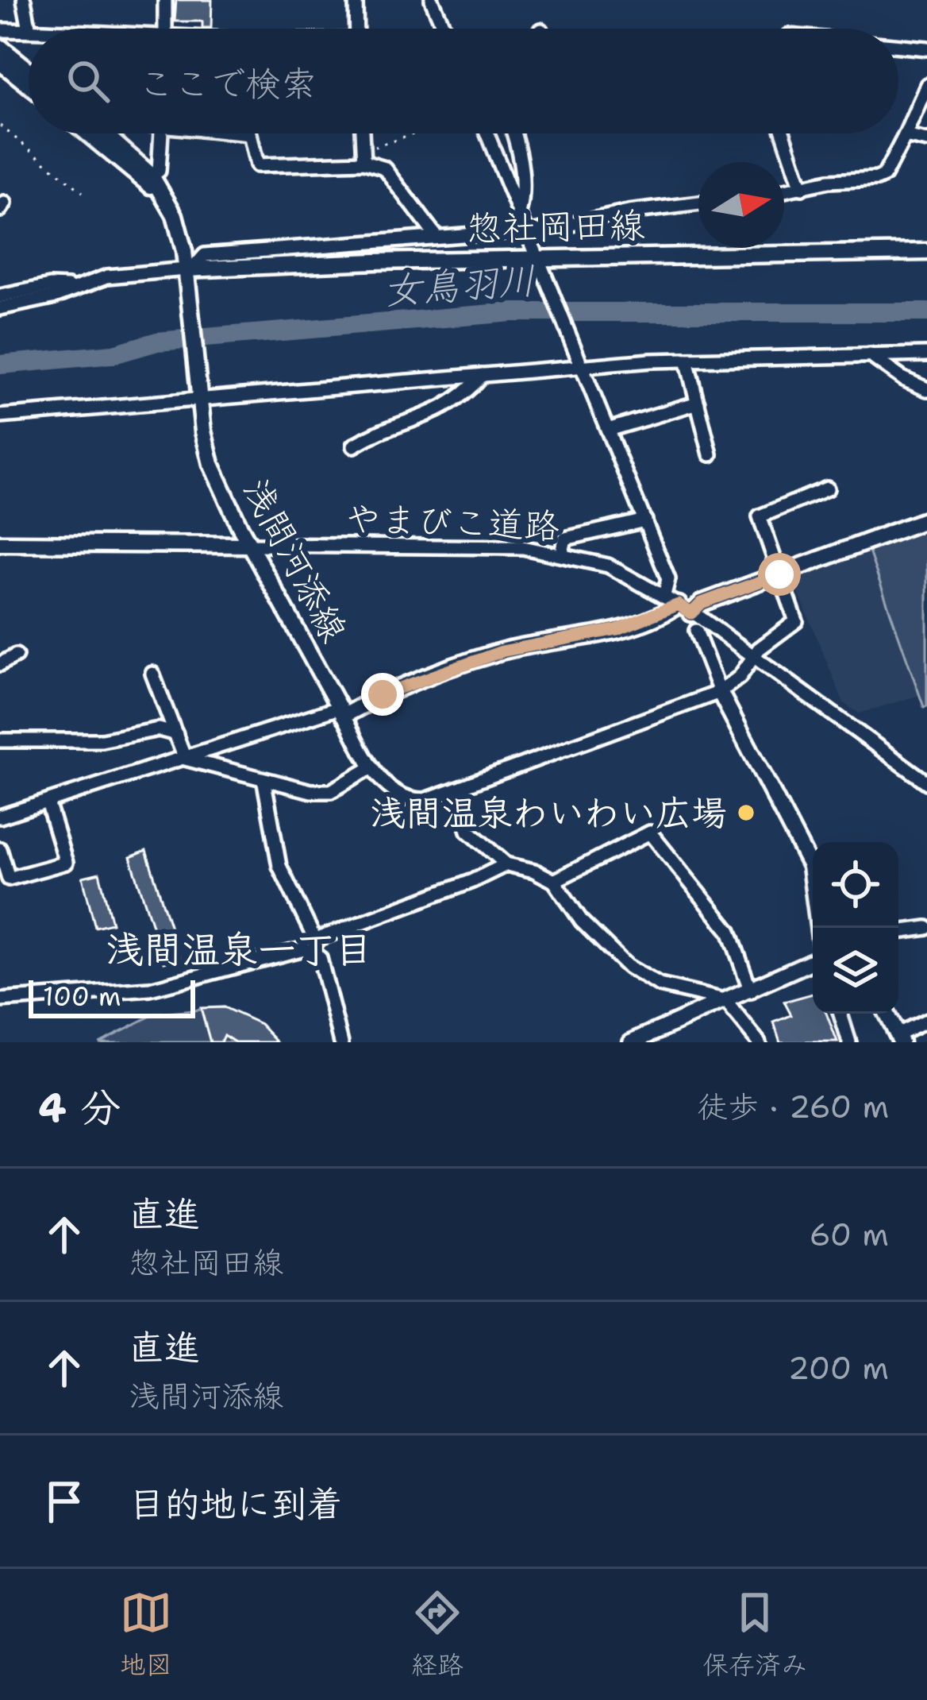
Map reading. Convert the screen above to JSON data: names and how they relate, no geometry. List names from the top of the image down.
{
  "streets": {
    "main road": ["惣社岡田線", "浅間河添線"],
    "street": ["やまびこ道路"]
  },
  "crossings": [
    ["惣社岡田線", "浅間河添線"],
    ["やまびこ道路", "浅間河添線"]
  ],
  "districts": ["浅間温泉一丁目"],
  "water": ["女鳥羽川"],
  "places": ["浅間温泉わいわい広場"],
  "scale_bar": "100 m",
  "north": "right",
  "page": {
    "search": "ここで検索",
    "scale": "100 m",
    "heading": ["4 分", "徒歩 · 260 m"],
    "list": [
      ["直進", "惣社岡田線", "60 m"],
      ["直進", "浅間河添線", "200 m"],
      "目的地に到着"
    ],
    "nav": ["地図", "経路", "保存済み"]
  }
}
